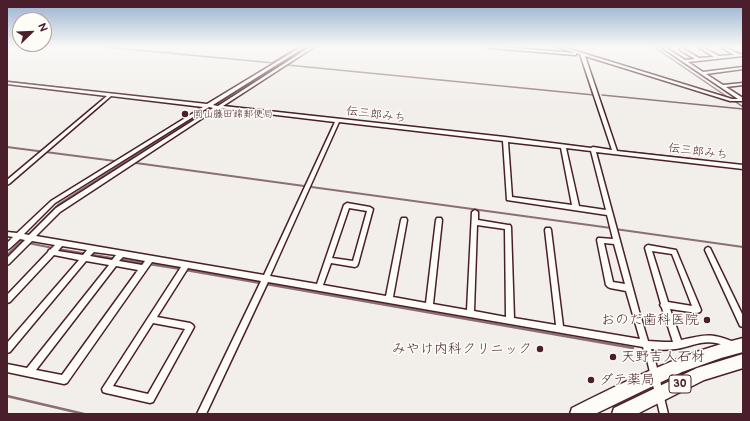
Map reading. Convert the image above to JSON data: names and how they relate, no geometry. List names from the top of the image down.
{
  "streets": {
    "highway": ["30"],
    "street": ["伝三郎みち"]
  },
  "places": [
    "岡山藤田錦郵便局",
    "おのだ歯科医院",
    "みやけ内科クリニック",
    "天野吉人石材",
    "ダテ薬局"
  ],
  "north": "top right"
}
